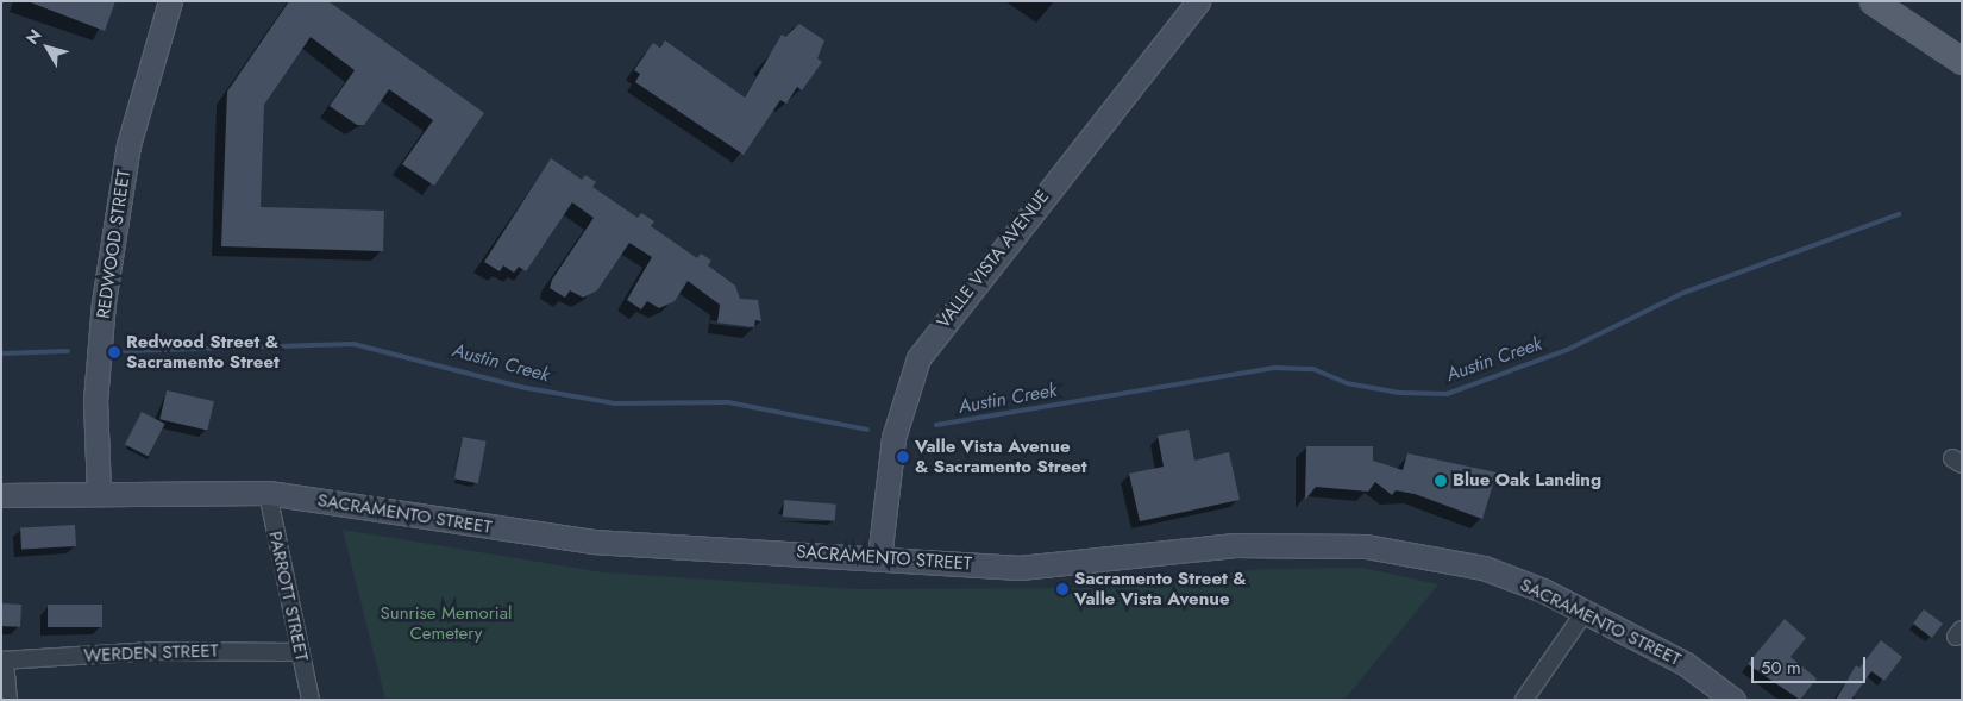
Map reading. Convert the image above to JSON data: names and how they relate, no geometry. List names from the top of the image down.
{
  "streets": {
    "main road": ["REDWOOD STREET", "VALLE VISTA AVENUE", "SACRAMENTO STREET"],
    "street": ["PARROTT STREET", "WERDEN STREET"]
  },
  "crossings": [
    ["REDWOOD STREET", "SACRAMENTO STREET"],
    ["VALLE VISTA AVENUE", "SACRAMENTO STREET"],
    ["SACRAMENTO STREET", "PARROTT STREET"],
    ["PARROTT STREET", "WERDEN STREET"]
  ],
  "water": ["Austin Creek"],
  "parks": ["Sunrise Memorial Cemetery"],
  "places": [
    "Redwood Street & Sacramento Street",
    "Valle Vista Avenue & Sacramento Street",
    "Blue Oak Landing",
    "Sacramento Street & Valle Vista Avenue"
  ],
  "scale_bar": "50 m",
  "north": "top left"
}
